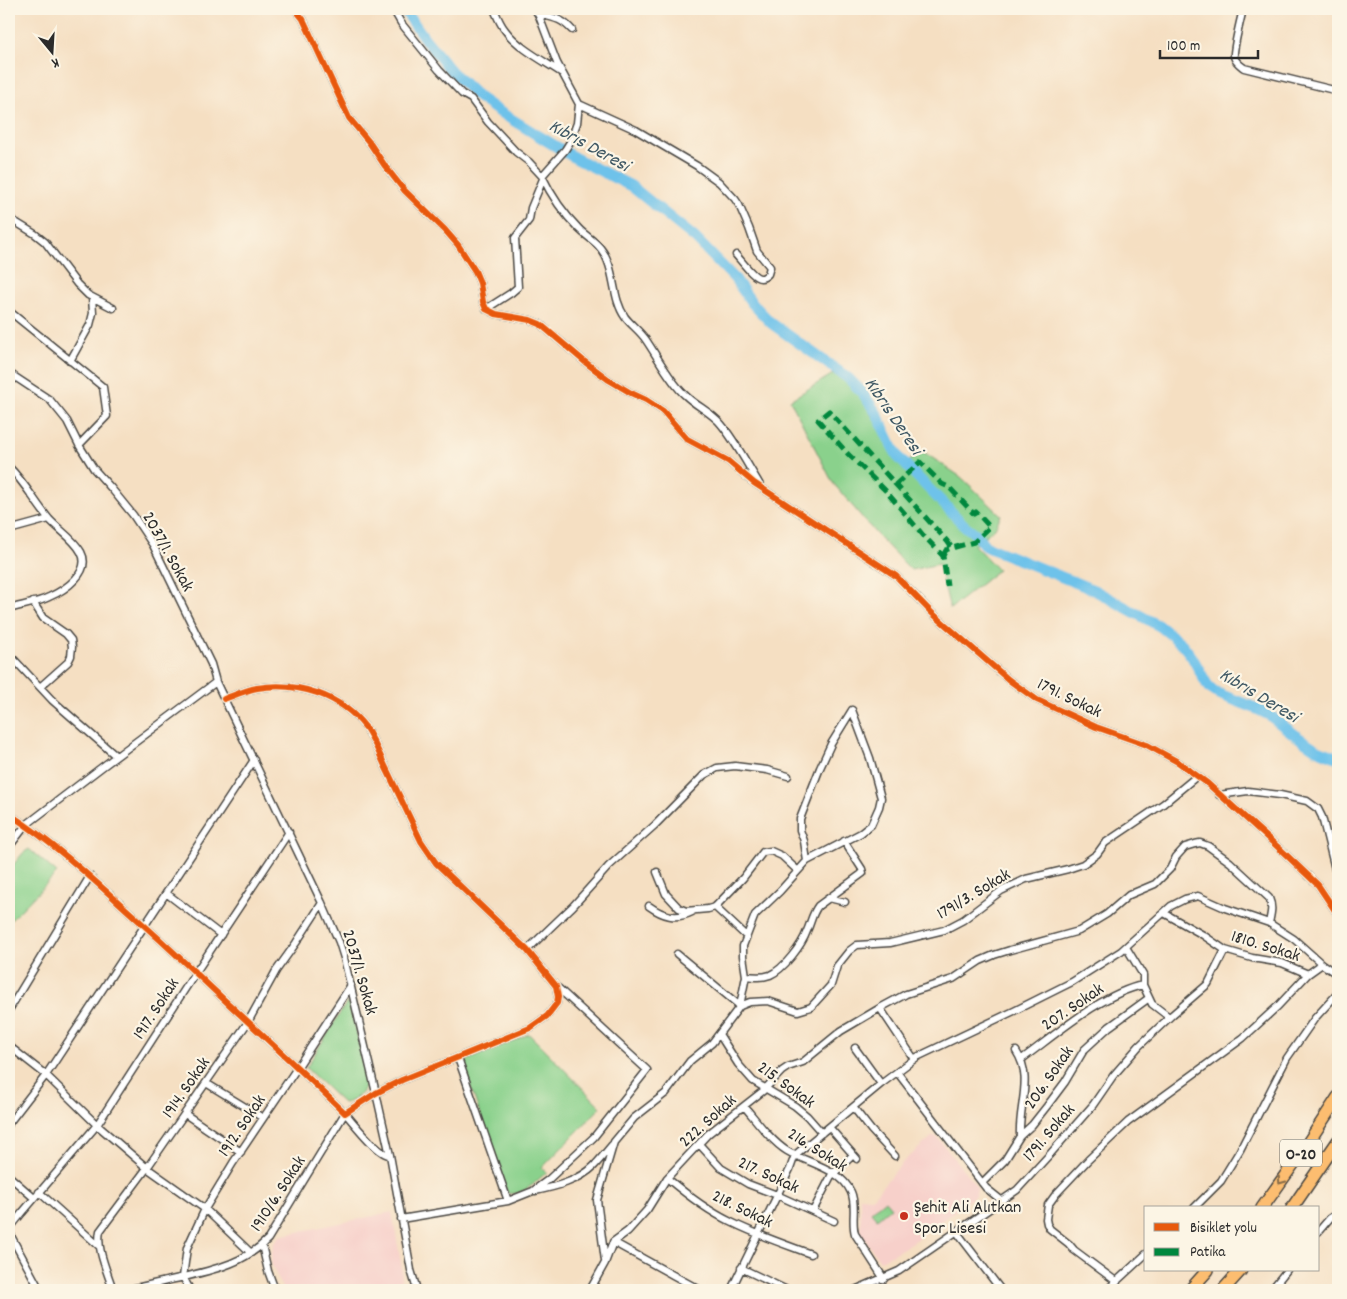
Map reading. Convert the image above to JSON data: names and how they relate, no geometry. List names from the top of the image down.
{
  "streets": {
    "highway": ["O-20"],
    "street": [
      "2037/1. Sokak",
      "1791. Sokak",
      "1791/3. Sokak",
      "1810. Sokak",
      "207. Sokak",
      "1917. Sokak",
      "206. Sokak",
      "215. Sokak",
      "1914. Sokak",
      "222. Sokak",
      "1912. Sokak",
      "216. Sokak",
      "217. Sokak",
      "1910/6. Sokak",
      "218. Sokak"
    ]
  },
  "crossings": [
    ["2037/1. Sokak", "1917. Sokak"],
    ["2037/1. Sokak", "1914. Sokak"],
    ["2037/1. Sokak", "1912. Sokak"],
    ["1791. Sokak", "1791/3. Sokak"],
    ["1791. Sokak", "1810. Sokak"],
    ["1791. Sokak", "216. Sokak"],
    ["215. Sokak", "222. Sokak"],
    ["222. Sokak", "216. Sokak"],
    ["222. Sokak", "217. Sokak"],
    ["222. Sokak", "218. Sokak"],
    ["1912. Sokak", "1910/6. Sokak"]
  ],
  "water": ["Kıbrıs Deresi"],
  "places": ["Şehit Ali Alıtkan Spor Lisesi"],
  "legend": ["Bisiklet yolu", "Patika"],
  "scale_bar": "100 m",
  "north": "bottom"
}
